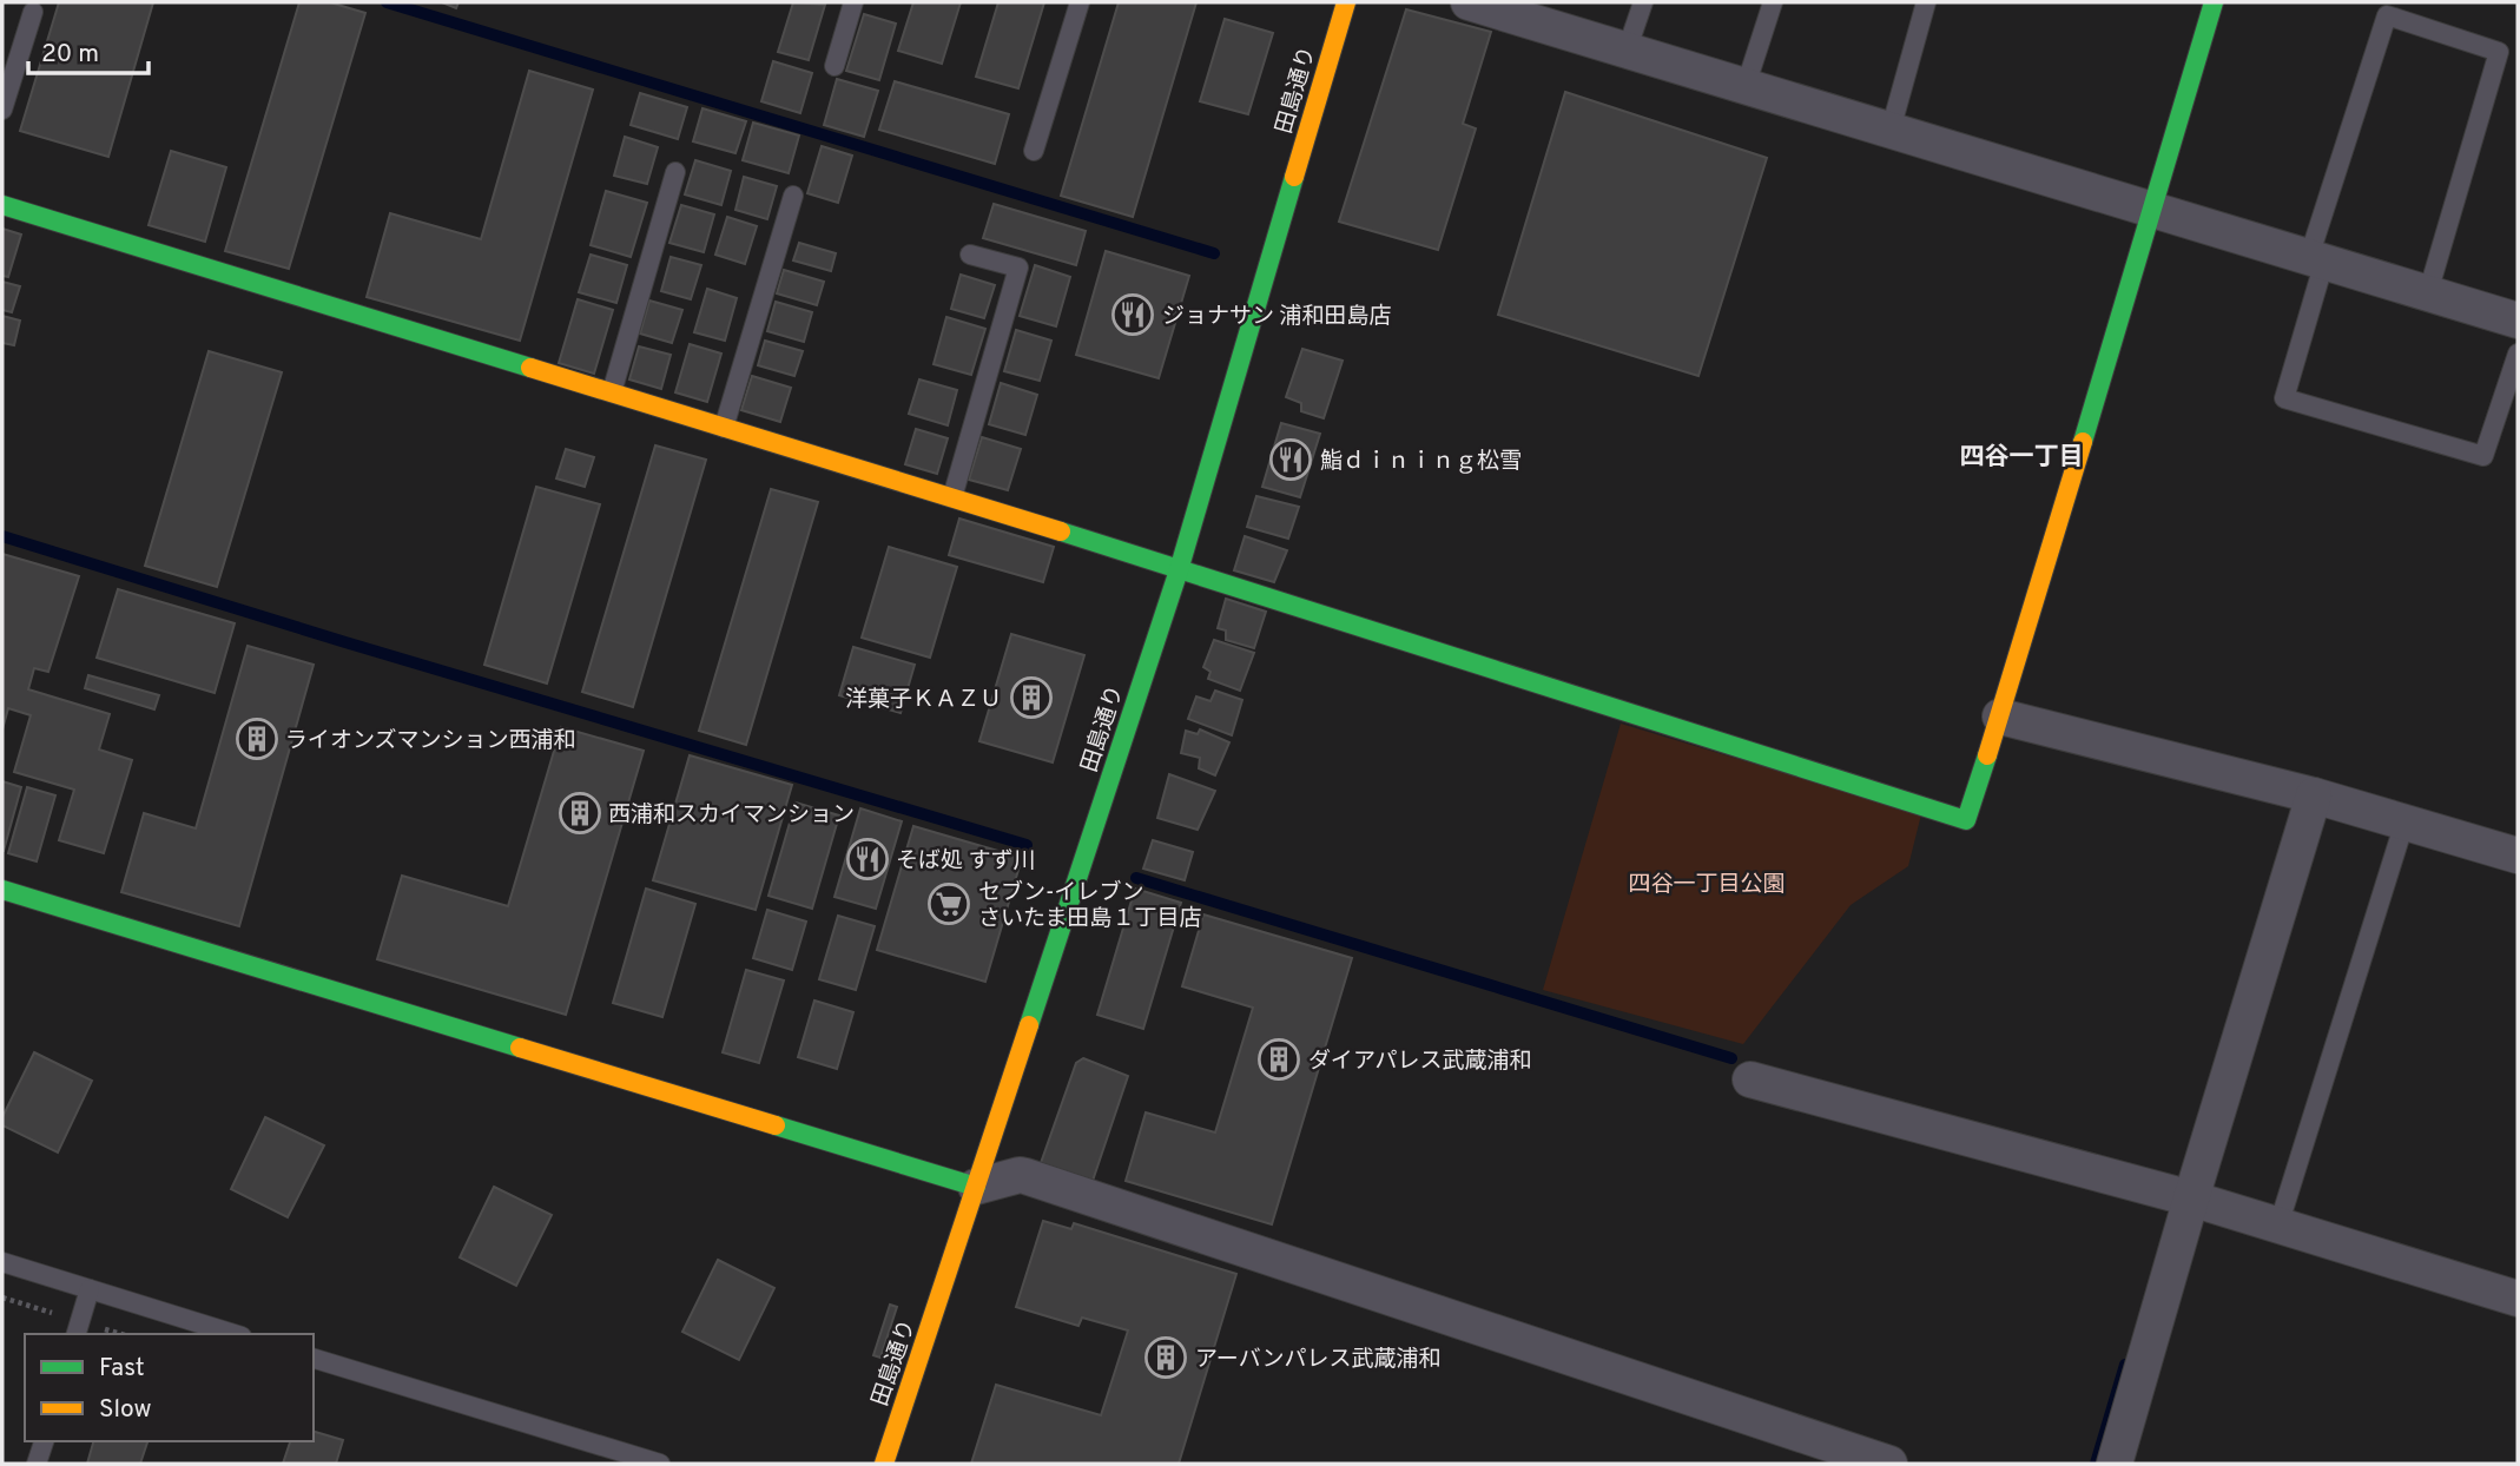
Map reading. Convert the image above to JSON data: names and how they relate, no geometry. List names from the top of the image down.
{
  "streets": {
    "street": ["田島通り"]
  },
  "districts": ["四谷一丁目"],
  "parks": ["四谷一丁目公園"],
  "places": {
    "restaurant": ["ジョナサン 浦和田島店", "鮨ｄｉｎｉｎｇ松雪", "そば処 すず川"],
    "building": [
      "洋菓子ＫＡＺＵ",
      "ライオンズマンション西浦和",
      "西浦和スカイマンション",
      "ダイアパレス武蔵浦和",
      "アーバンパレス武蔵浦和"
    ],
    "supermarket": ["セブン-イレブン さいたま田島１丁目店"]
  },
  "legend": ["Fast", "Slow"],
  "scale_bar": "20 m"
}
